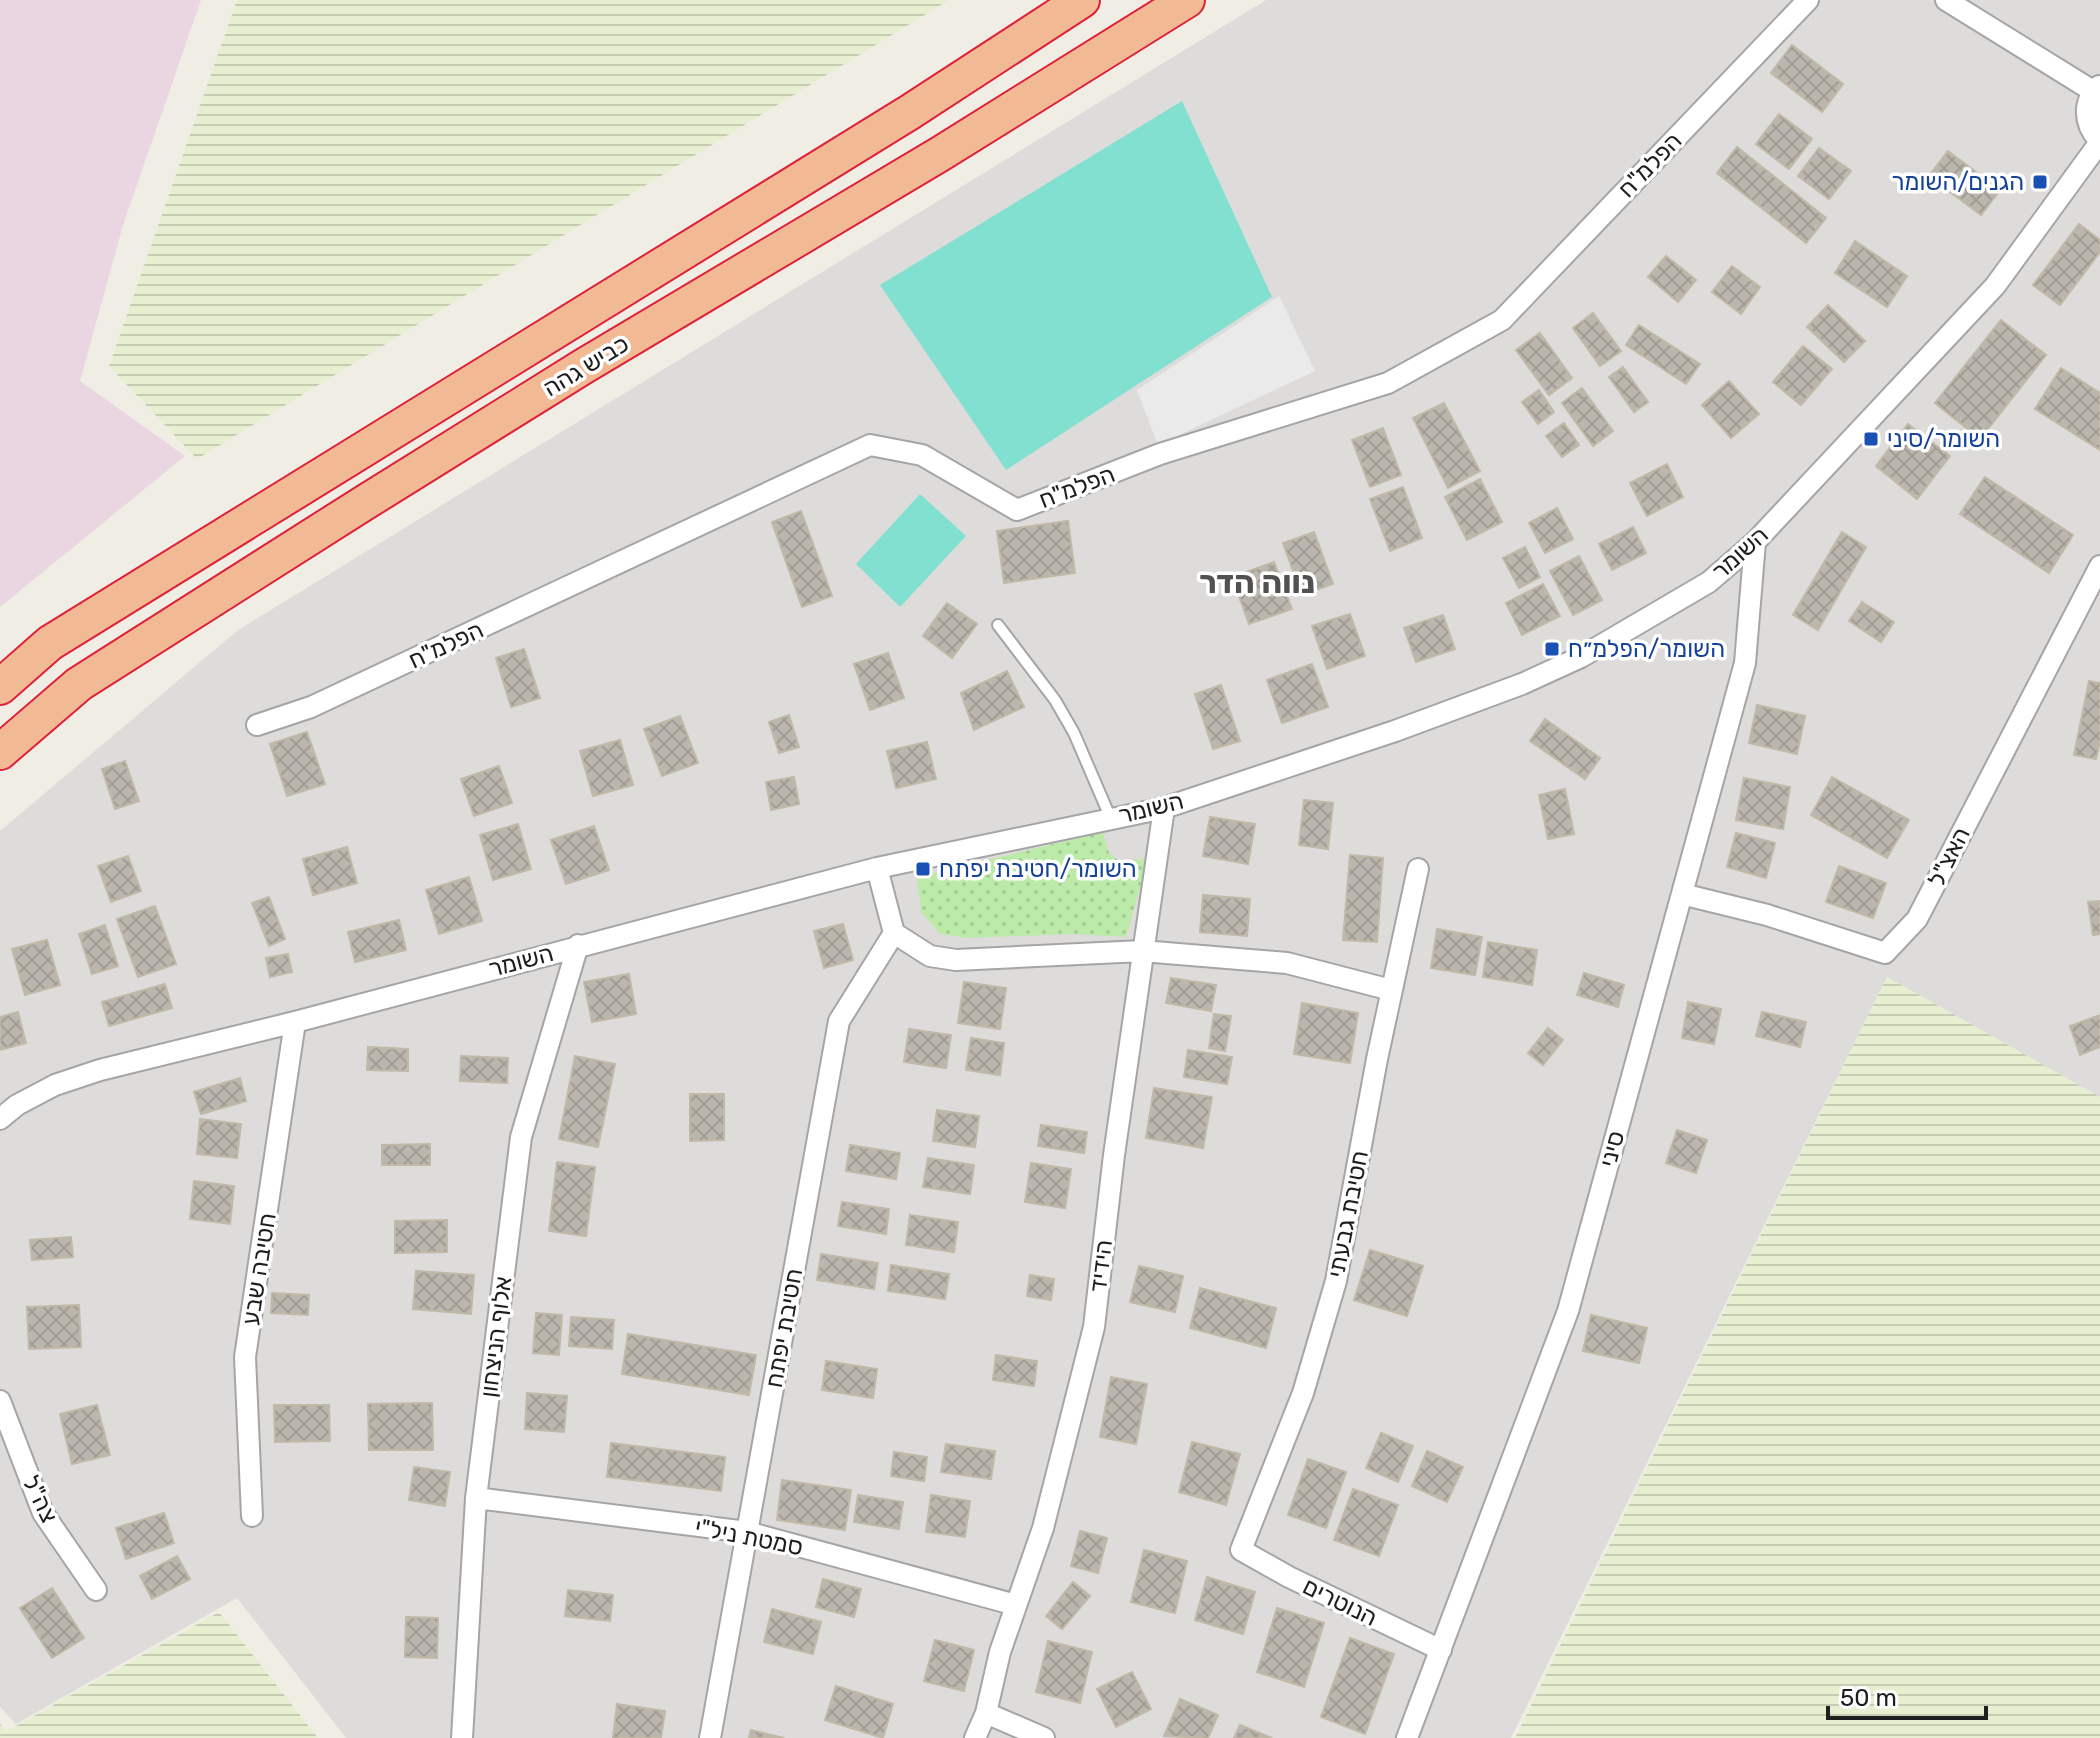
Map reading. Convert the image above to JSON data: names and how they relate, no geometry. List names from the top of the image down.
{
  "streets": {
    "highway": ["כביש גהה"],
    "street": [
      "הפלמ\"ח",
      "השומר",
      "האצ\"ל",
      "סיני",
      "חטיבת גבעתי",
      "הידיד",
      "חטיבה שבע",
      "חטיבת יפתח",
      "אלוף הניצחון",
      "צה\"ל",
      "סמטת ניל\"י",
      "הנוטרים"
    ]
  },
  "crossings": [
    ["השומר", "סיני"],
    ["השומר", "הידיד"],
    ["השומר", "חטיבה שבע"],
    ["השומר", "אלוף הניצחון"],
    ["האצ\"ל", "סיני"],
    ["סיני", "הנוטרים"],
    ["חטיבת גבעתי", "הנוטרים"],
    ["הידיד", "סמטת ניל\"י"],
    ["חטיבת יפתח", "סמטת ניל\"י"],
    ["אלוף הניצחון", "סמטת ניל\"י"]
  ],
  "districts": ["נווה הדר"],
  "places": {
    "transit": [
      "הגנים/השומר",
      "השומר/סיני",
      "השומר/הפלמ״ח",
      "השומר/חטיבת יפתח"
    ]
  },
  "scale_bar": "50 m"
}
